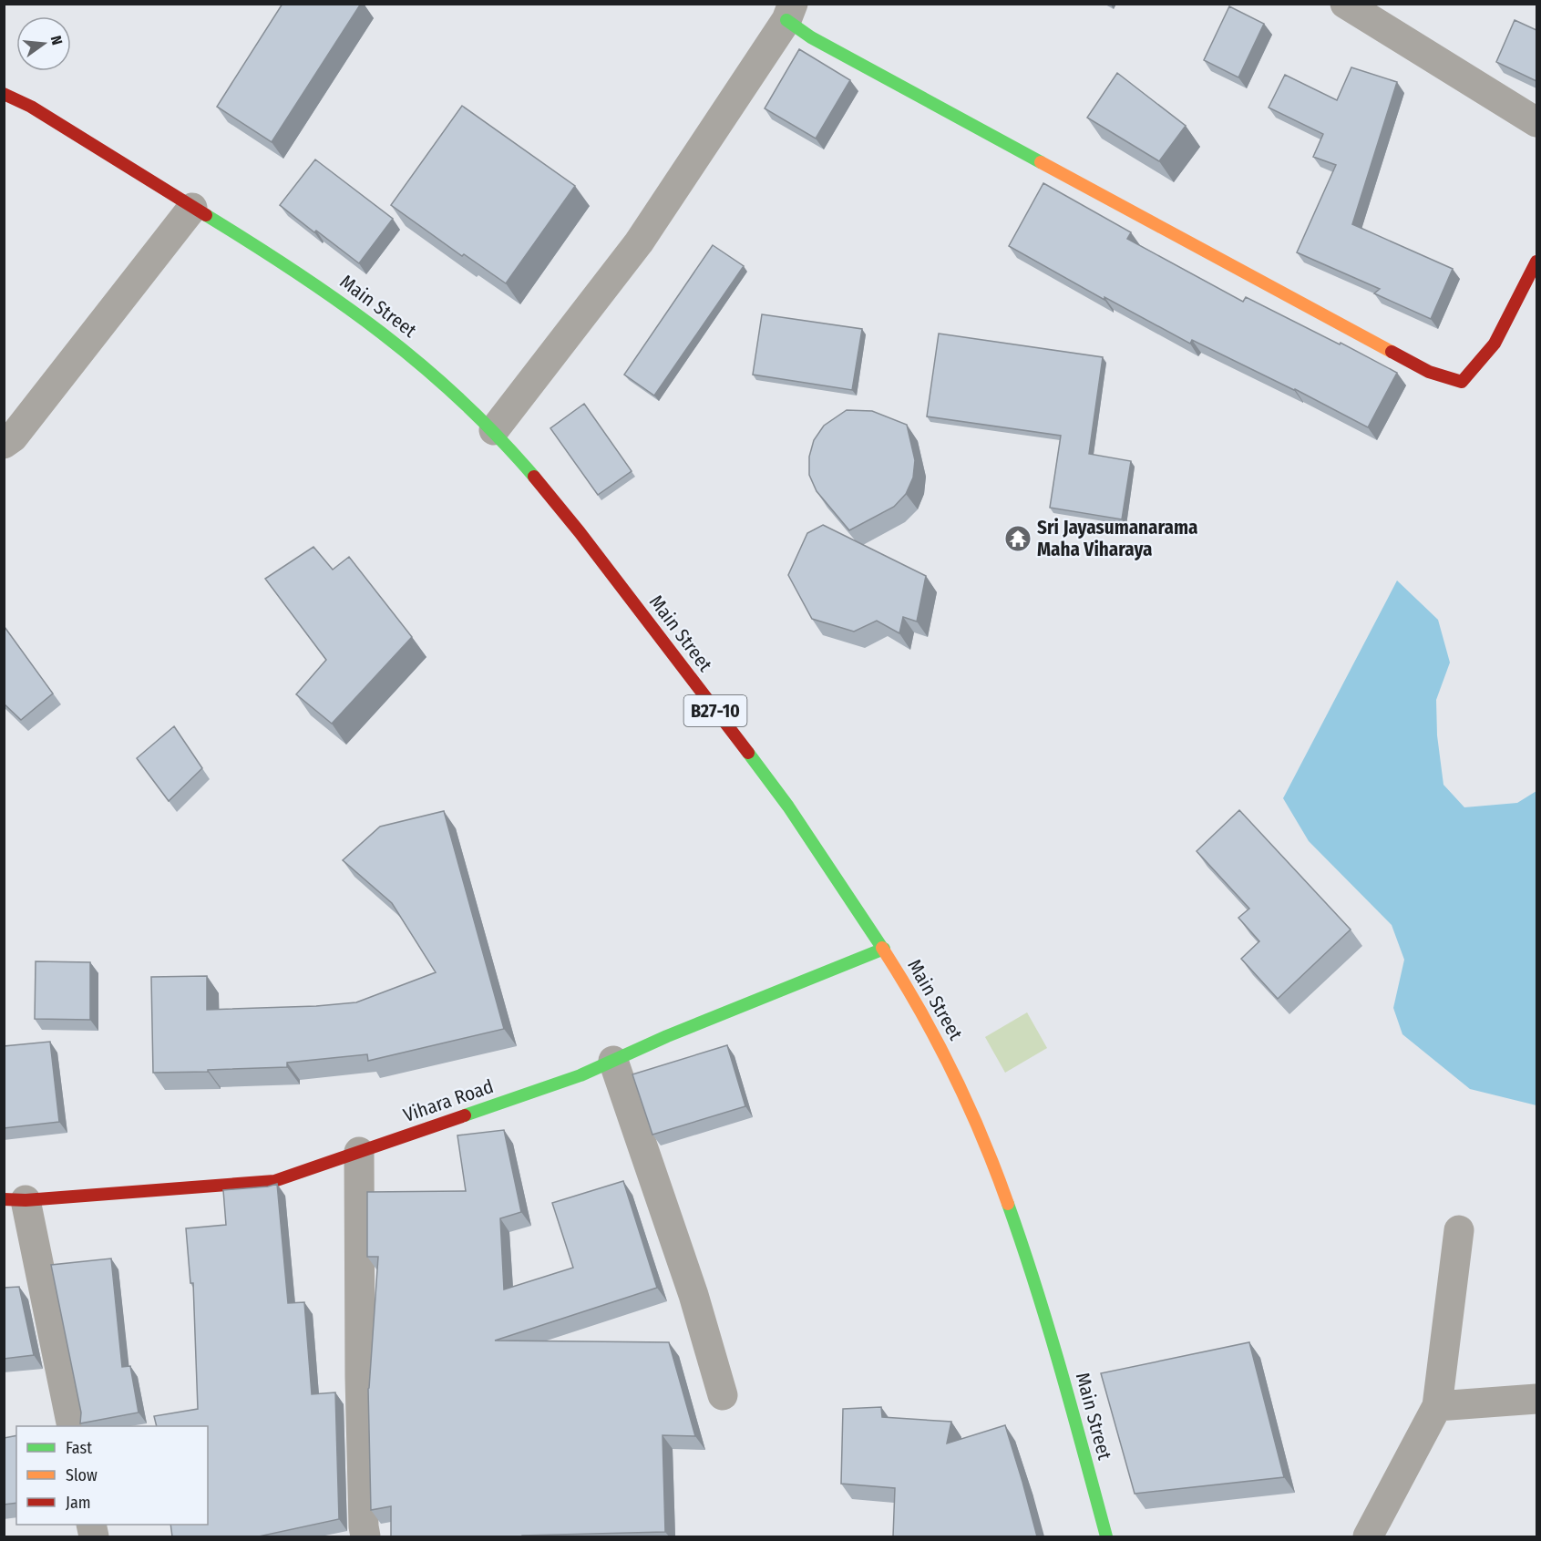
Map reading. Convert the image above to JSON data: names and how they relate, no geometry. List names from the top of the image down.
{
  "streets": {
    "main road": ["Main Street", "B27-10", "Vihara Road"]
  },
  "crossings": [
    ["Main Street", "Vihara Road"]
  ],
  "places": {
    "temple": ["Sri Jayasumanarama Maha Viharaya"]
  },
  "legend": ["Fast", "Slow", "Jam"],
  "north": "right"
}
